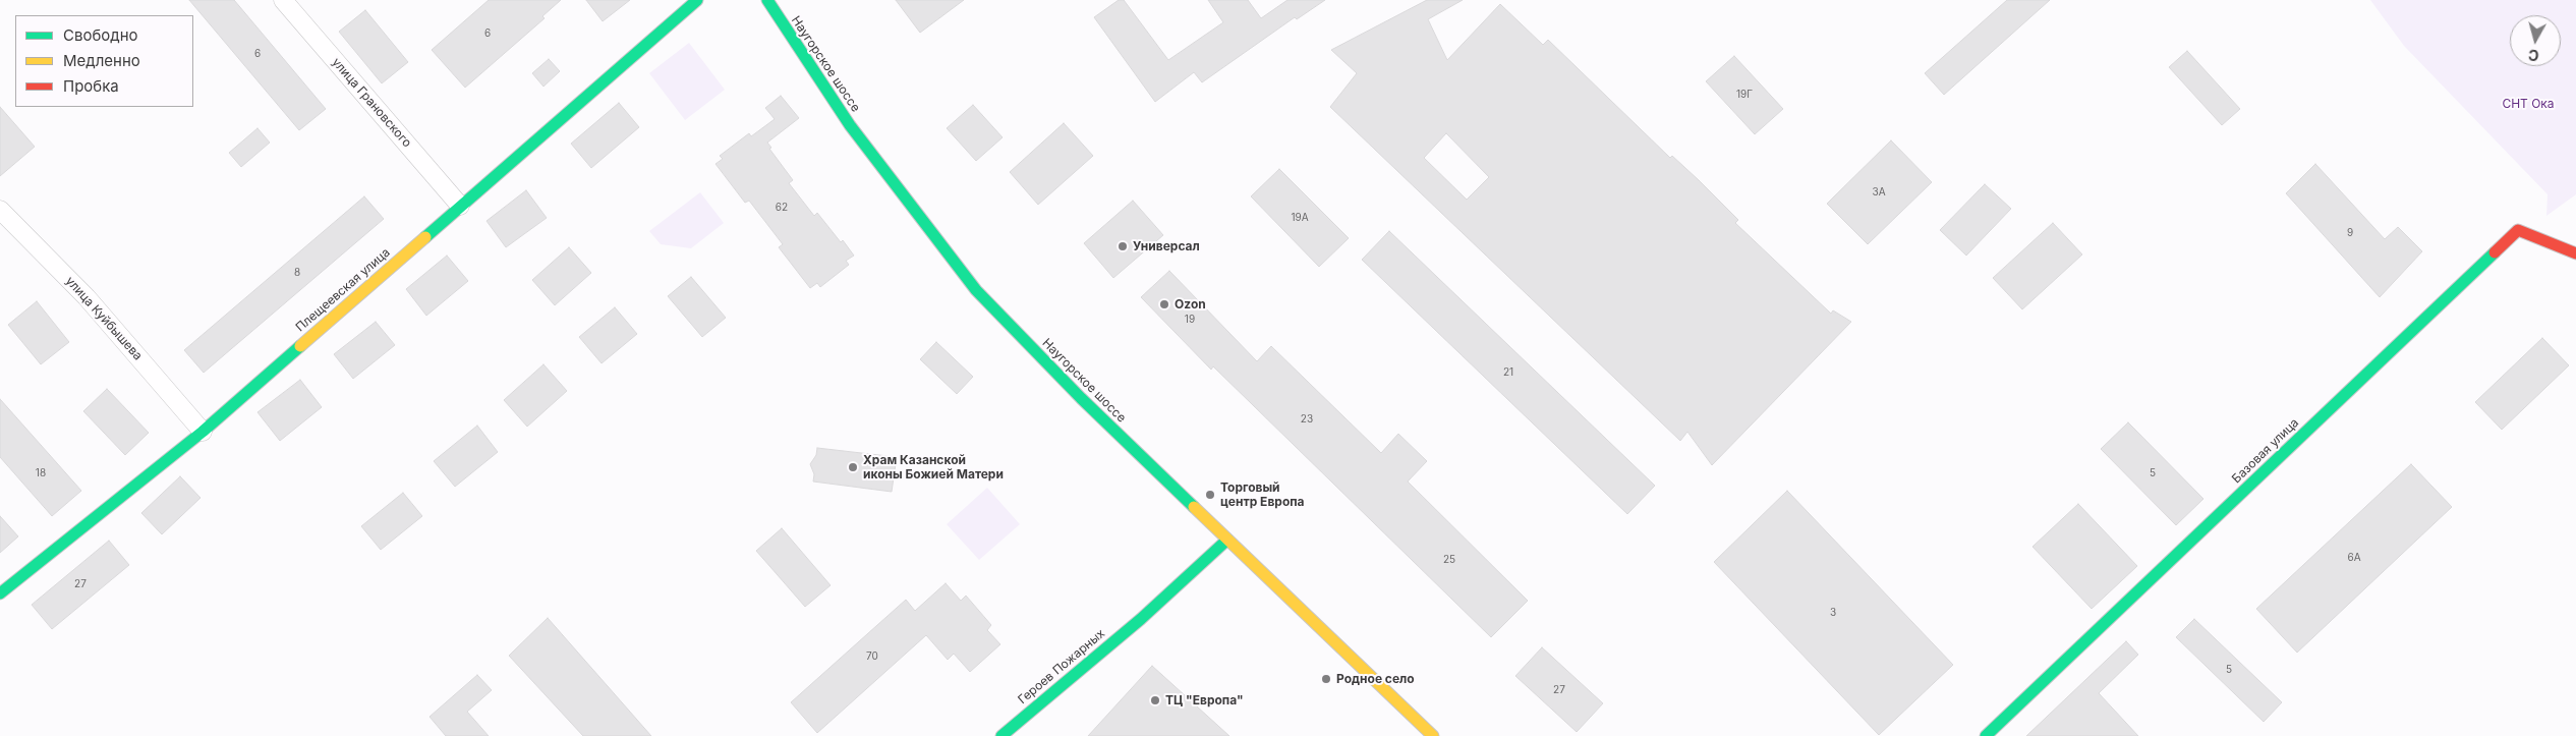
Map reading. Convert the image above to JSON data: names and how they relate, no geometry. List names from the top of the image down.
{
  "streets": {
    "street": [
      "Наугорское шоссе",
      "улица Грановского",
      "Плещеевская улица",
      "улица Куйбышева",
      "Базовая улица",
      "Героев Пожарных"
    ]
  },
  "crossings": [
    ["Наугорское шоссе", "Героев Пожарных"],
    ["улица Грановского", "Плещеевская улица"],
    ["Плещеевская улица", "улица Куйбышева"]
  ],
  "parks": ["СНТ Ока"],
  "places": [
    "Универсал",
    "Ozon",
    "Храм Казанской иконы Божией Матери",
    "Торговый центр Европа",
    "Родное село",
    "ТЦ \"Европа\""
  ],
  "house_numbers": [
    "6",
    "6",
    "19Г",
    "3А",
    "62",
    "19А",
    "9",
    "8",
    "19",
    "21",
    "23",
    "18",
    "5",
    "6А",
    "25",
    "27",
    "3",
    "70",
    "5",
    "27"
  ],
  "legend": ["Свободно", "Медленно", "Пробка"],
  "north": "bottom"
}
